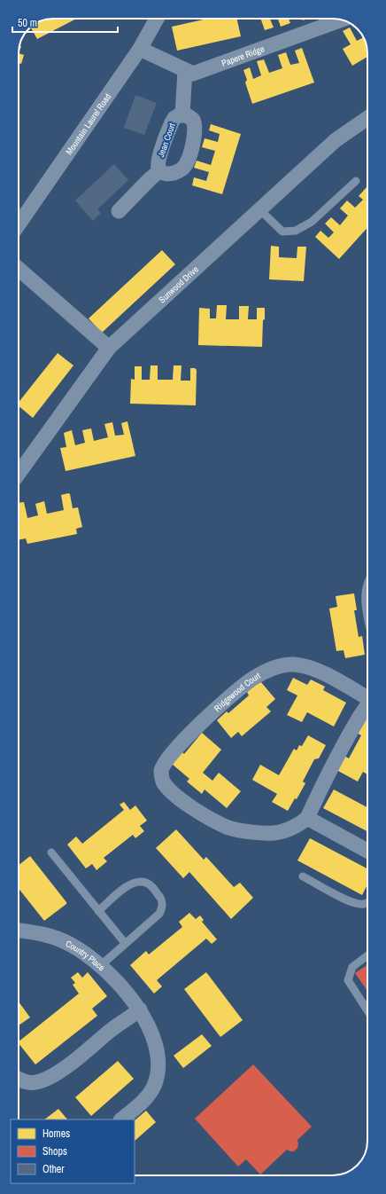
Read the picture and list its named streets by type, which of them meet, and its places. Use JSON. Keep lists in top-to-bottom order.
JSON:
{
  "streets": {
    "street": [
      "Papere Ridge",
      "Mountain Laurel Road",
      "Jean Court",
      "Sunwood Drive",
      "Ridgewood Court",
      "Country Place"
    ]
  },
  "crossings": [
    ["Papere Ridge", "Mountain Laurel Road"],
    ["Papere Ridge", "Jean Court"]
  ],
  "legend": ["Homes", "Shops", "Other"],
  "scale_bar": "50 m"
}
